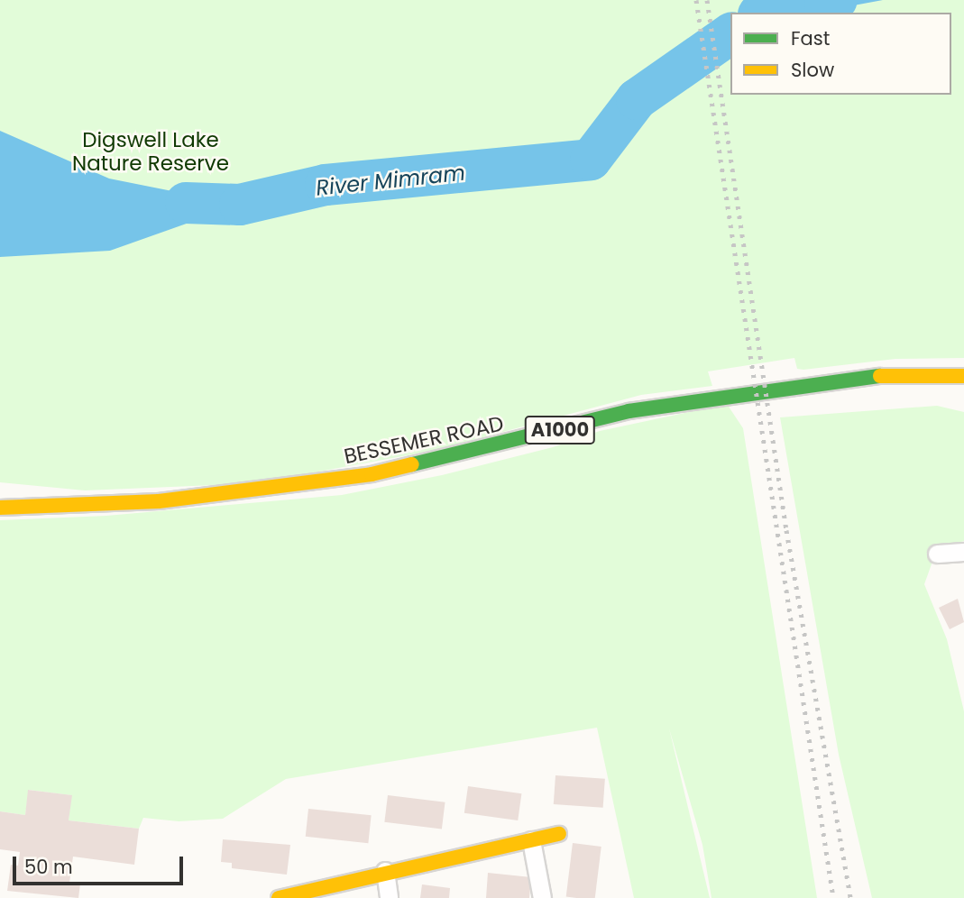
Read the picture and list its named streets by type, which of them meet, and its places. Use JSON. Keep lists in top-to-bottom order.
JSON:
{
  "streets": {
    "main road": ["A1000", "BESSEMER ROAD"]
  },
  "water": ["River Mimram"],
  "parks": ["Digswell Lake Nature Reserve"],
  "legend": ["Fast", "Slow"],
  "scale_bar": "50 m"
}
